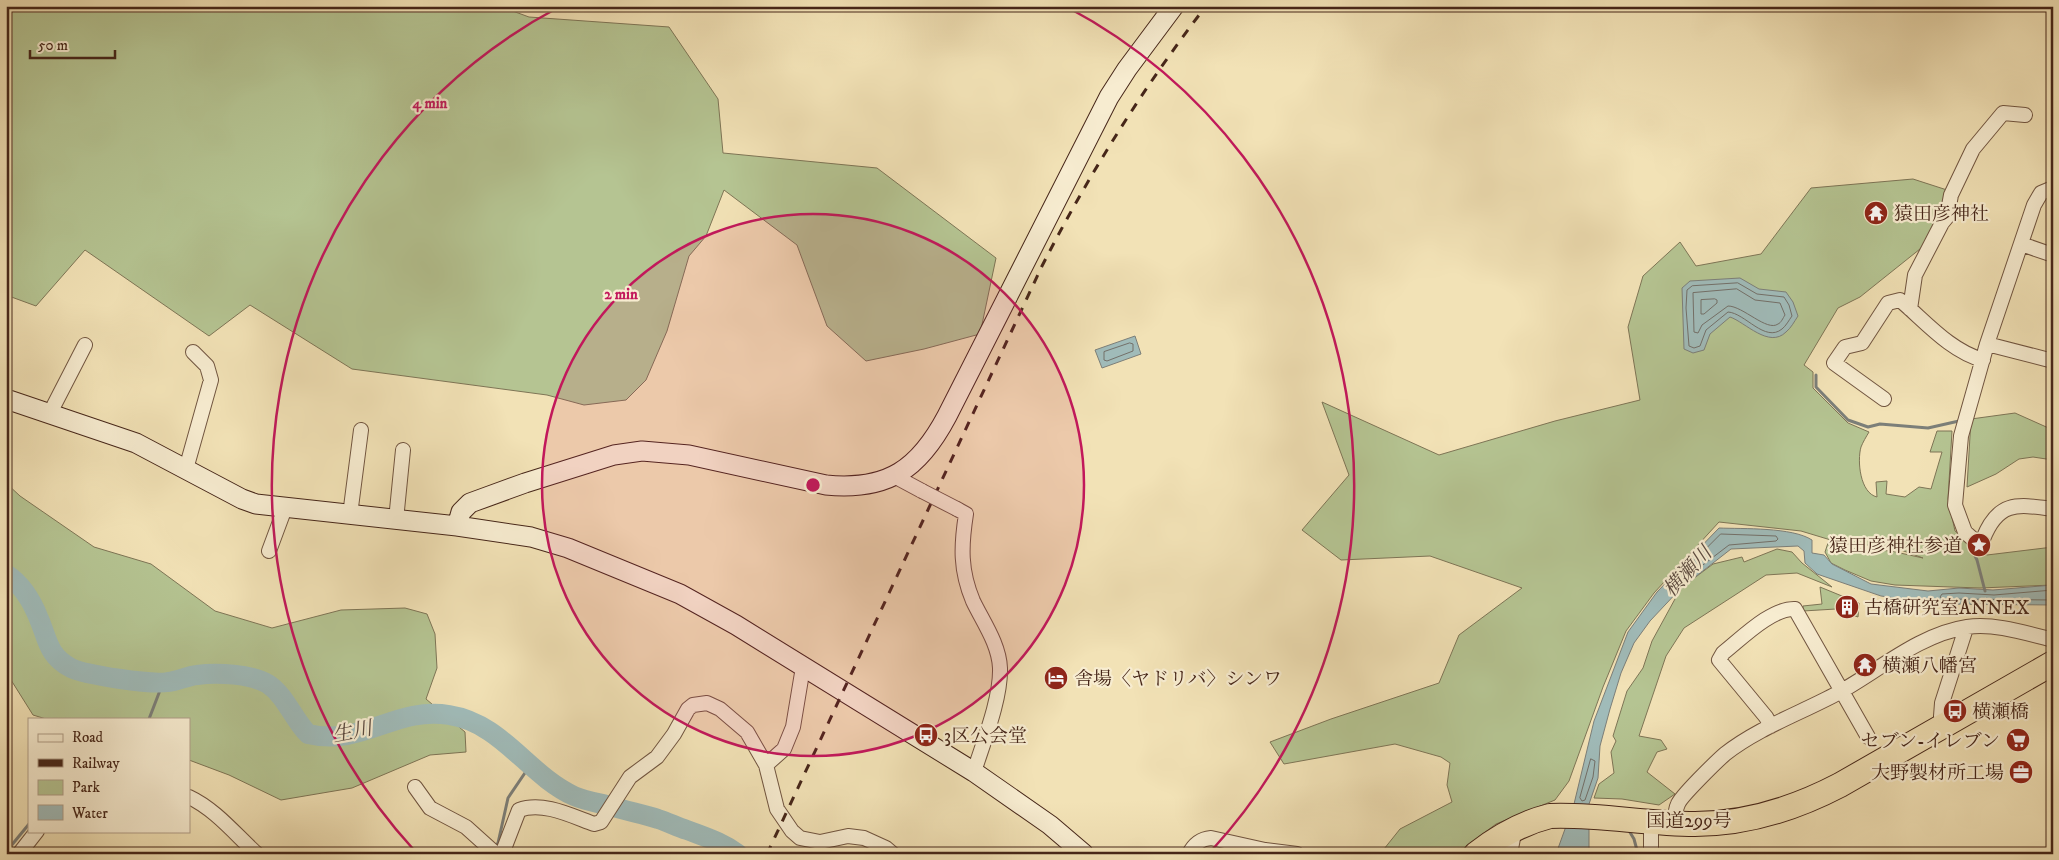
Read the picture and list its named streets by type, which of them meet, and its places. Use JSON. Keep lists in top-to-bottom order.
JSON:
{
  "streets": {
    "highway": ["国道299号"]
  },
  "water": ["横瀬川", "生川"],
  "places": {
    "temple": ["猿田彦神社", "横瀬八幡宮"],
    "place": ["猿田彦神社参道"],
    "building": ["古橋研究室ANNEX"],
    "hotel": ["舎場〈ヤドリバ〉シンワ"],
    "bus stop": ["横瀬橋", "3区公会堂"],
    "supermarket": ["セブン-イレブン"],
    "office": ["大野製材所工場"]
  },
  "legend": [
    "Road",
    "Railway",
    "Park",
    "Water"
  ],
  "scale_bar": "50 m",
  "rings": ["4 min", "2 min"]
}
